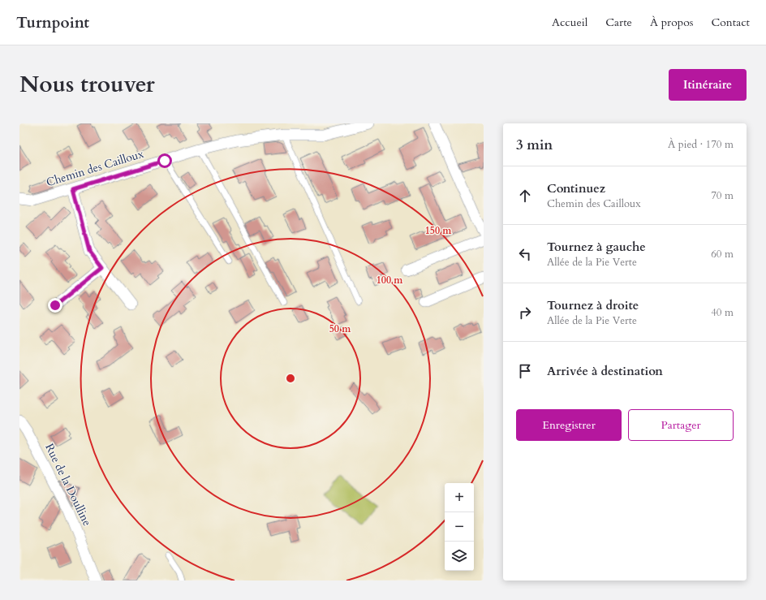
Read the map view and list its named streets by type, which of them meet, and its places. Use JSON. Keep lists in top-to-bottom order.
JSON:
{
  "streets": {
    "street": ["Chemin des Cailloux", "Rue de la Doulline"]
  },
  "page": {
    "header": "Turnpoint",
    "nav": [
      "Accueil",
      "Carte",
      "À propos",
      "Contact"
    ],
    "title": "Nous trouver",
    "buttons": [
      "Itinéraire",
      ["Enregistrer", "Partager"]
    ],
    "heading": ["3 min", "À pied · 170 m"],
    "list": [
      ["Continuez", "Chemin des Cailloux", "70 m"],
      ["Tournez à gauche", "Allée de la Pie Verte", "60 m"],
      ["Tournez à droite", "Allée de la Pie Verte", "40 m"],
      "Arrivée à destination"
    ],
    "map_buttons": ["+", "−"]
  },
  "rings": ["150 m", "100 m", "50 m"]
}
